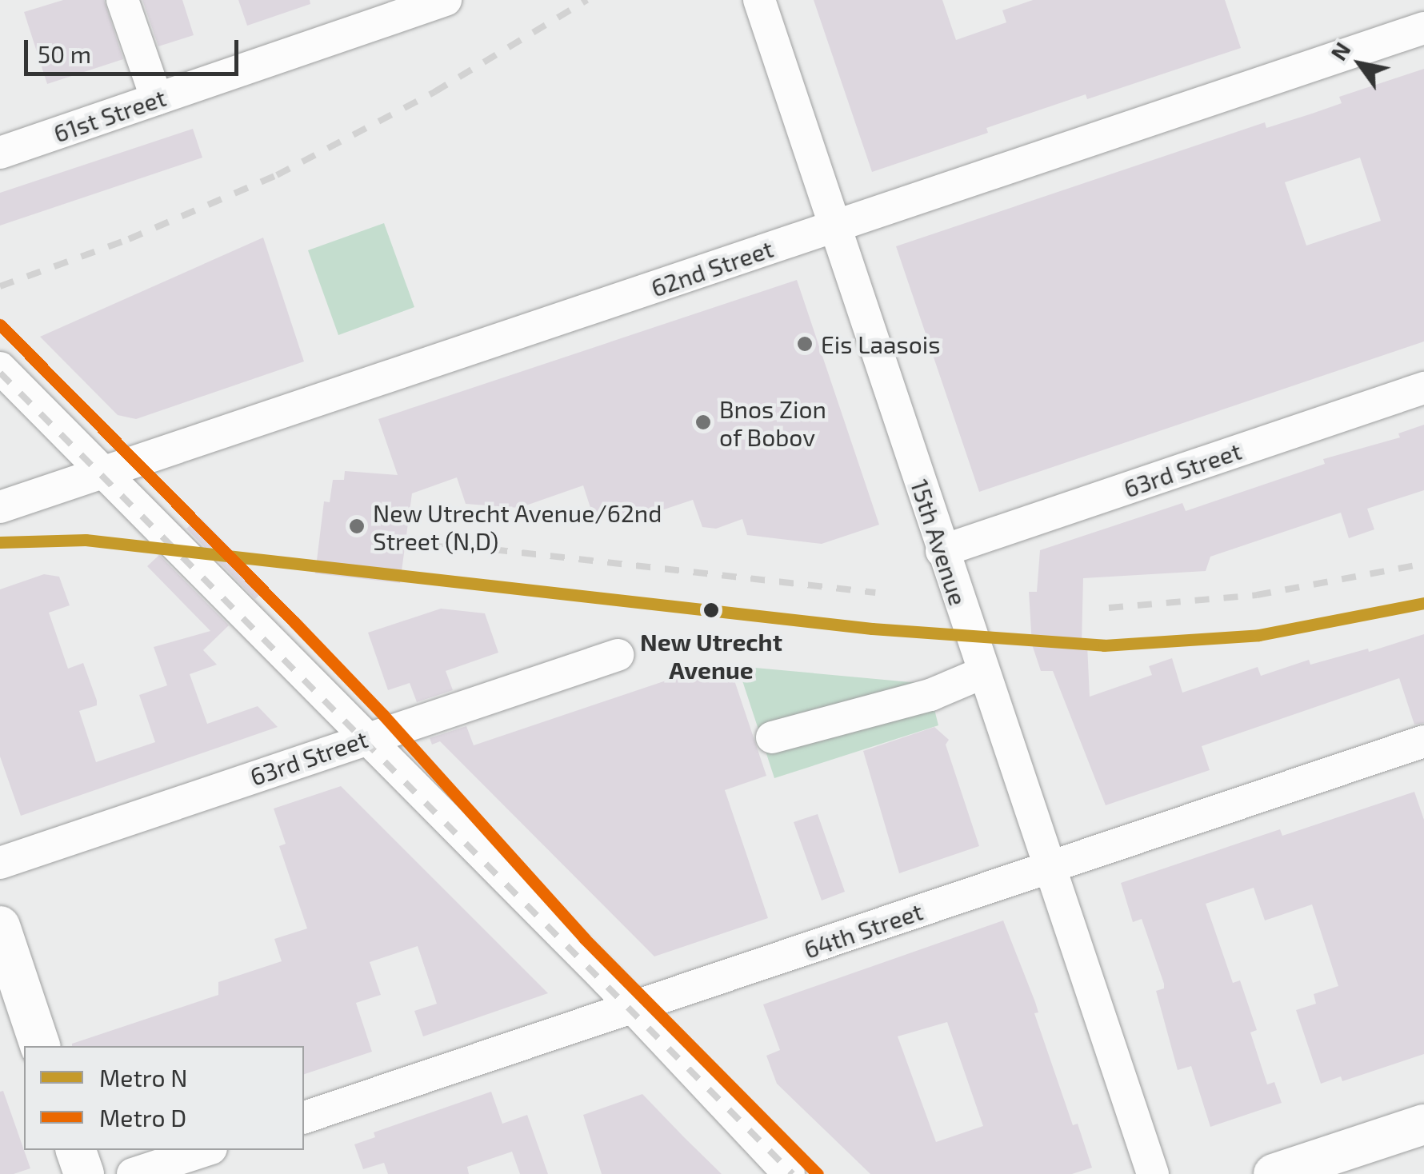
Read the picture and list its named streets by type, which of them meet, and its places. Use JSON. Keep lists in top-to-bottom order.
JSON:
{
  "streets": {
    "street": [
      "61st Street",
      "62nd Street",
      "63rd Street",
      "15th Avenue",
      "64th Street"
    ]
  },
  "crossings": [
    ["62nd Street", "15th Avenue"],
    ["63rd Street", "15th Avenue"],
    ["15th Avenue", "64th Street"]
  ],
  "places": [
    "Eis Laasois",
    "Bnos Zion of Bobov",
    "New Utrecht Avenue/62nd Street (N,D)",
    "New Utrecht Avenue"
  ],
  "lines": ["metro line D", "metro line N"],
  "legend": ["Metro N", "Metro D"],
  "scale_bar": "50 m",
  "north": "top left"
}
